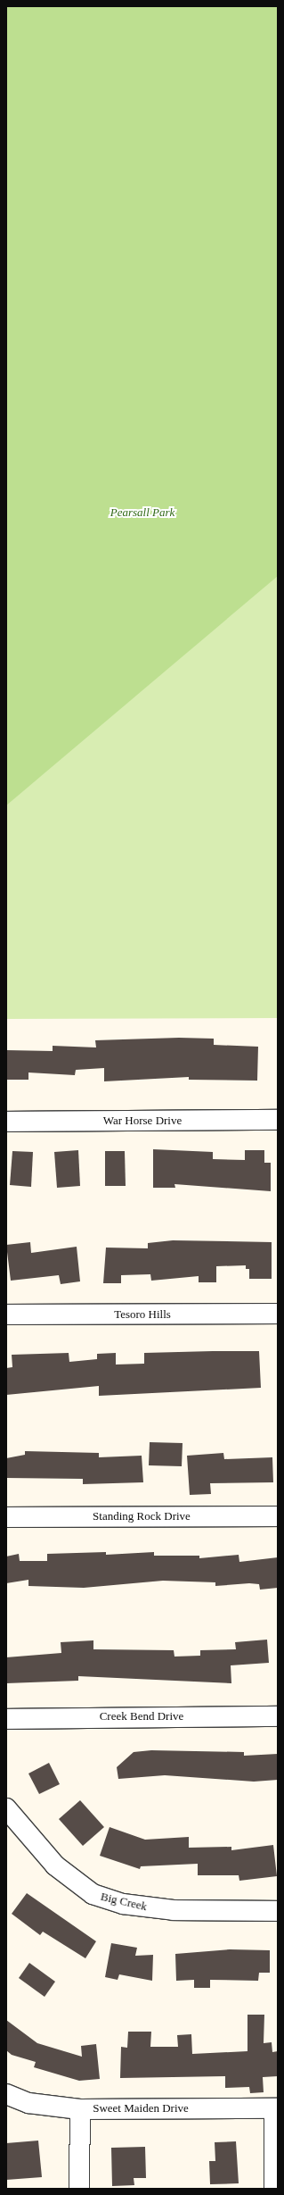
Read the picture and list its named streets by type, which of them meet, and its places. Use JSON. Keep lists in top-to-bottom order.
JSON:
{
  "streets": {
    "street": [
      "War Horse Drive",
      "Tesoro Hills",
      "Standing Rock Drive",
      "Creek Bend Drive",
      "Big Creek",
      "Sweet Maiden Drive"
    ]
  },
  "parks": ["Pearsall Park"]
}
